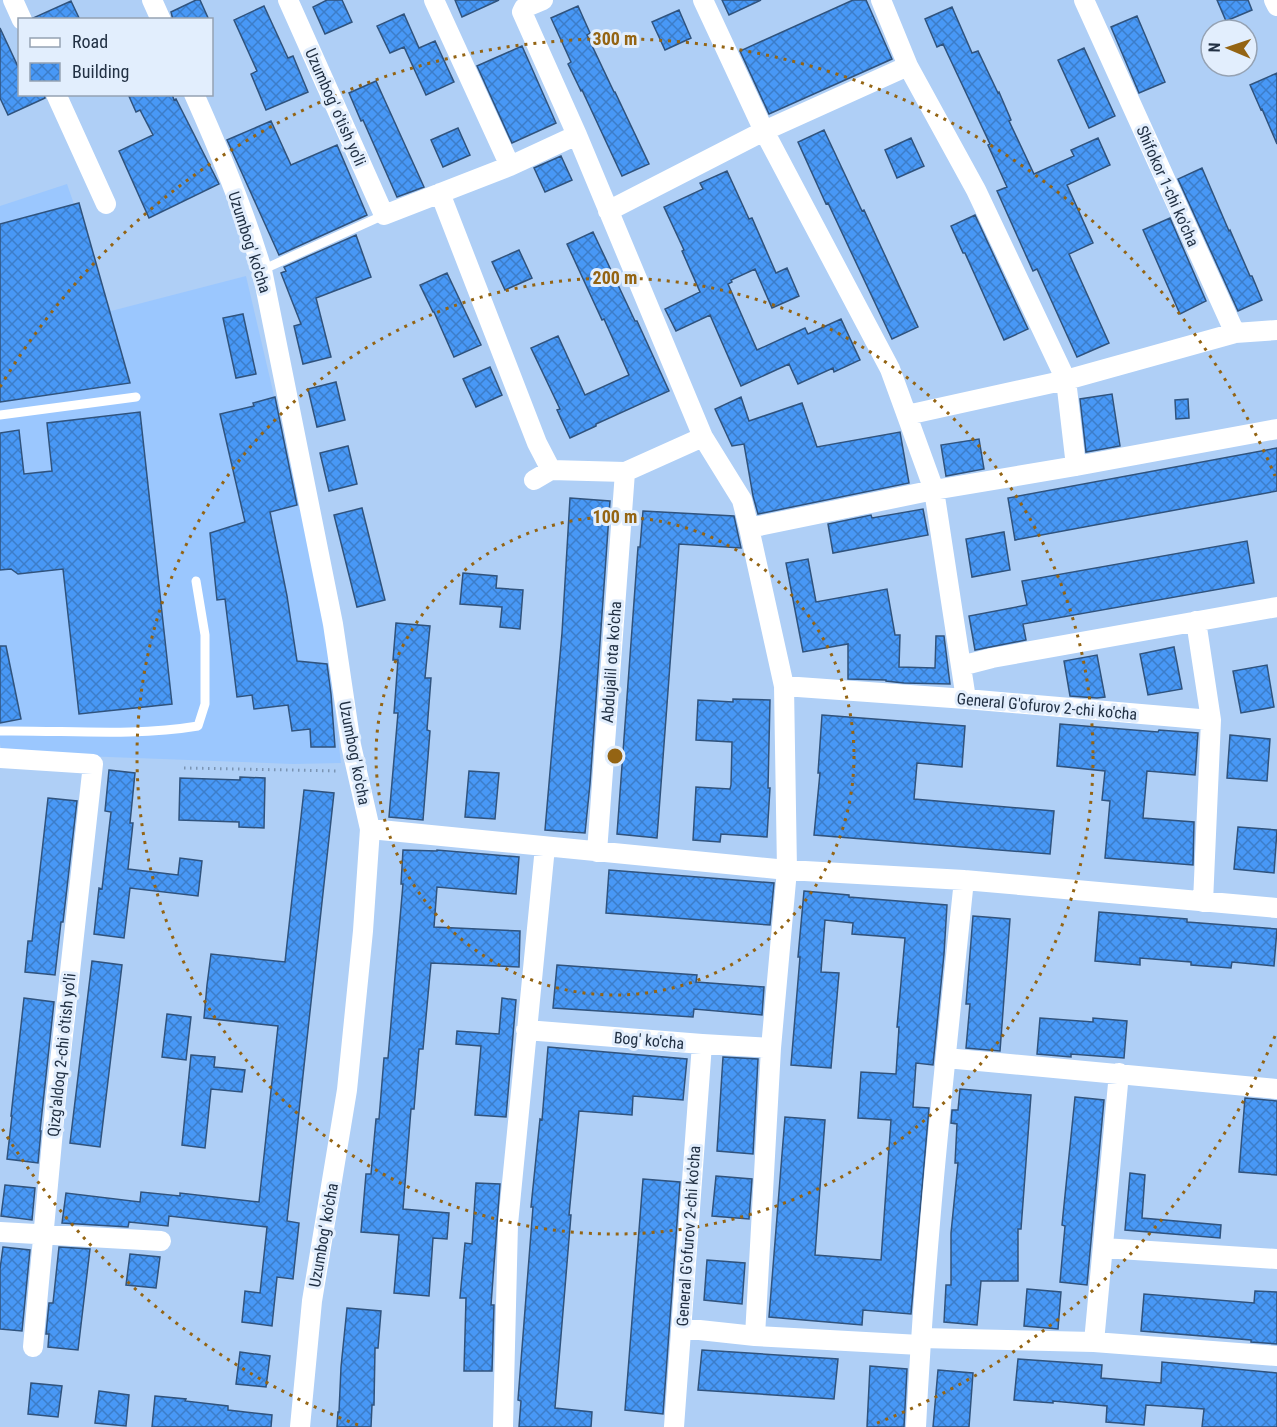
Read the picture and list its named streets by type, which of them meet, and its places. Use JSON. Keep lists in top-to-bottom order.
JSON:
{
  "streets": {
    "street": [
      "Uzumbog' o'tish yo'li",
      "Shifokor 1-chi ko'cha",
      "Uzumbog' ko'cha",
      "Abdujalil ota ko'cha",
      "General G'ofurov 2-chi ko'cha",
      "Bog' ko'cha",
      "Qizg'aldoq 2-chi o'tish yo'li"
    ]
  },
  "crossings": [
    ["General G'ofurov 2-chi ko'cha", "Bog' ko'cha"]
  ],
  "legend": ["Road", "Building"],
  "north": "left",
  "rings": ["300 m", "200 m", "100 m"]
}
